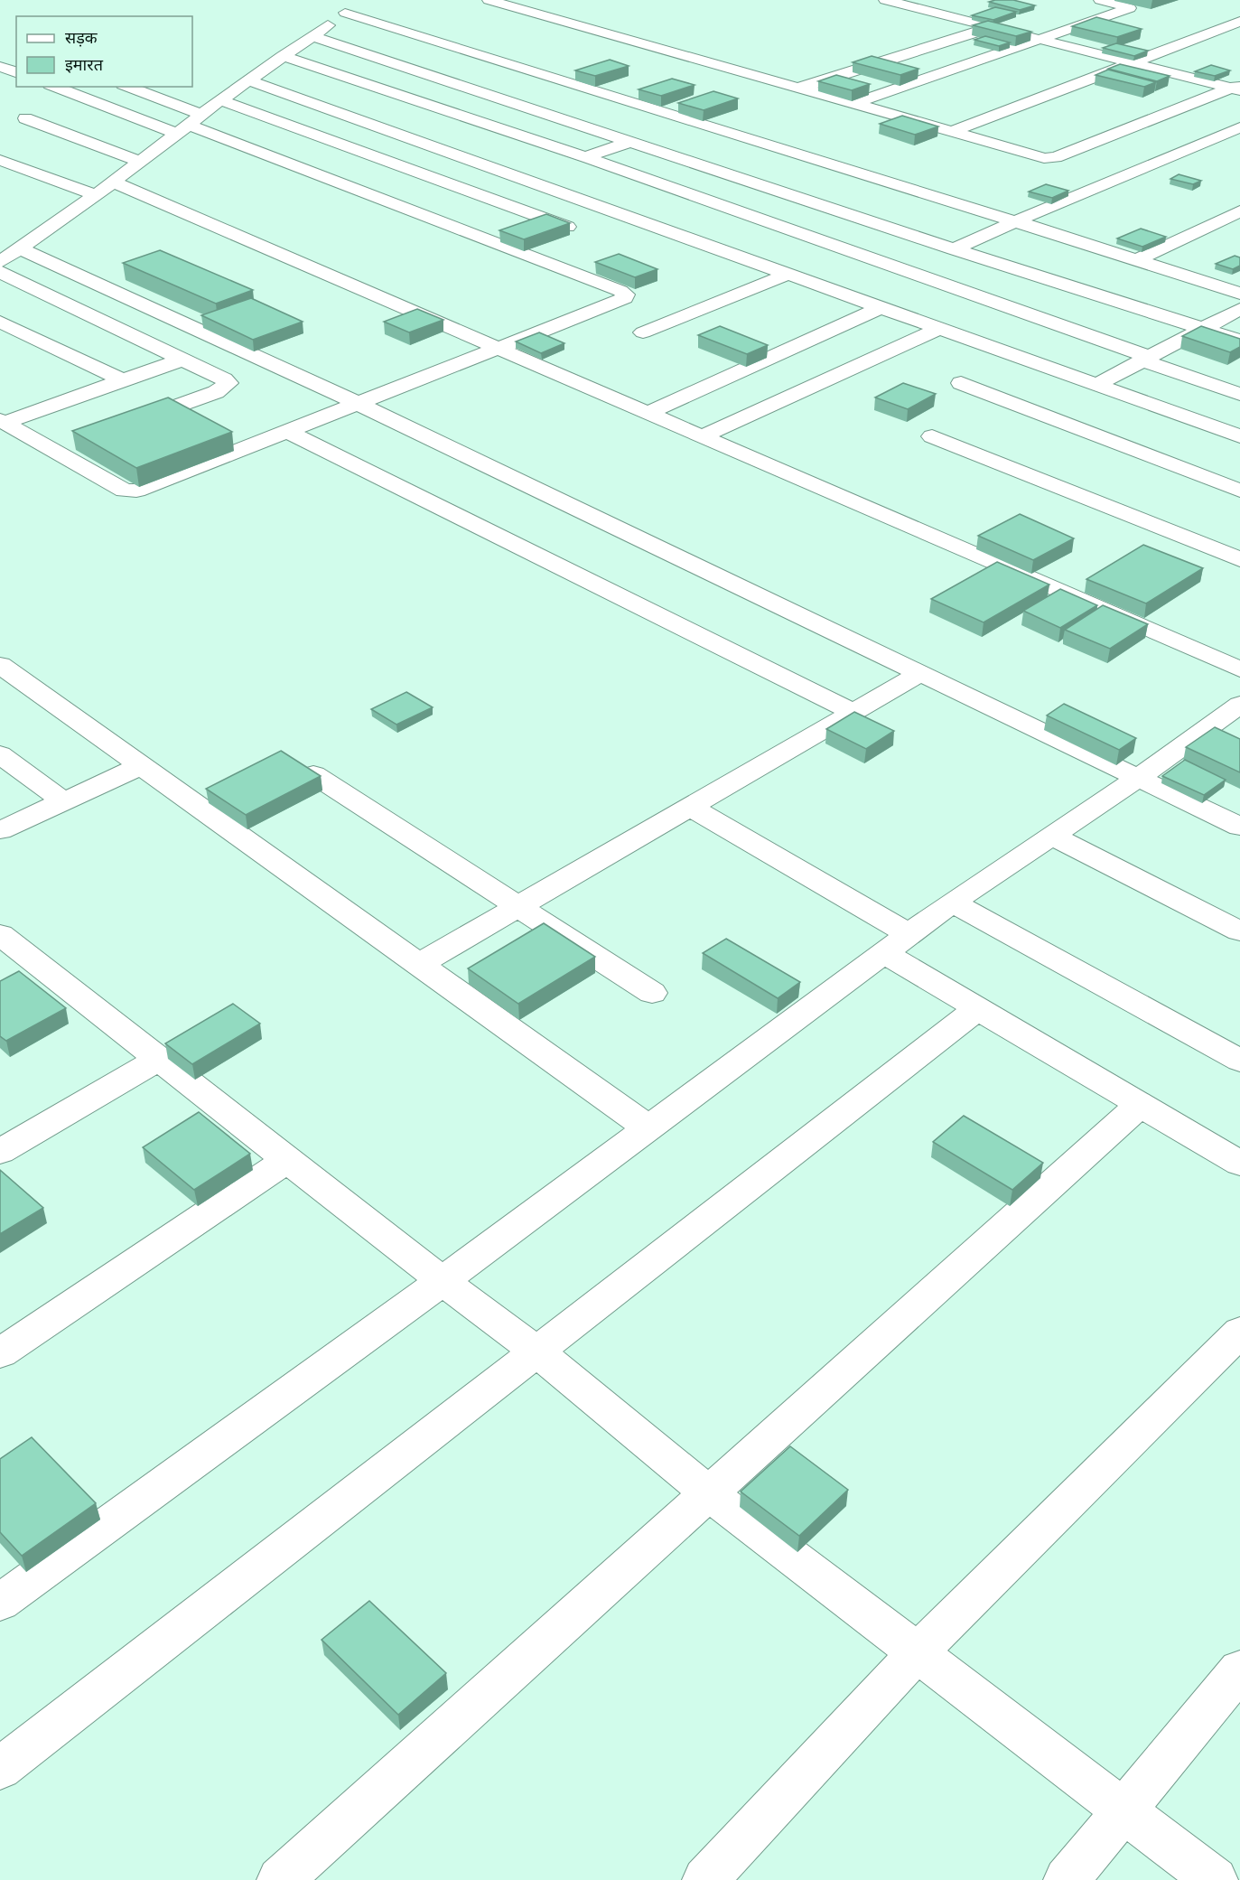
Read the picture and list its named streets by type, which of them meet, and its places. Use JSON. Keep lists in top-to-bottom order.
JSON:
{
  "legend": ["सड़क", "इमारत"]
}
